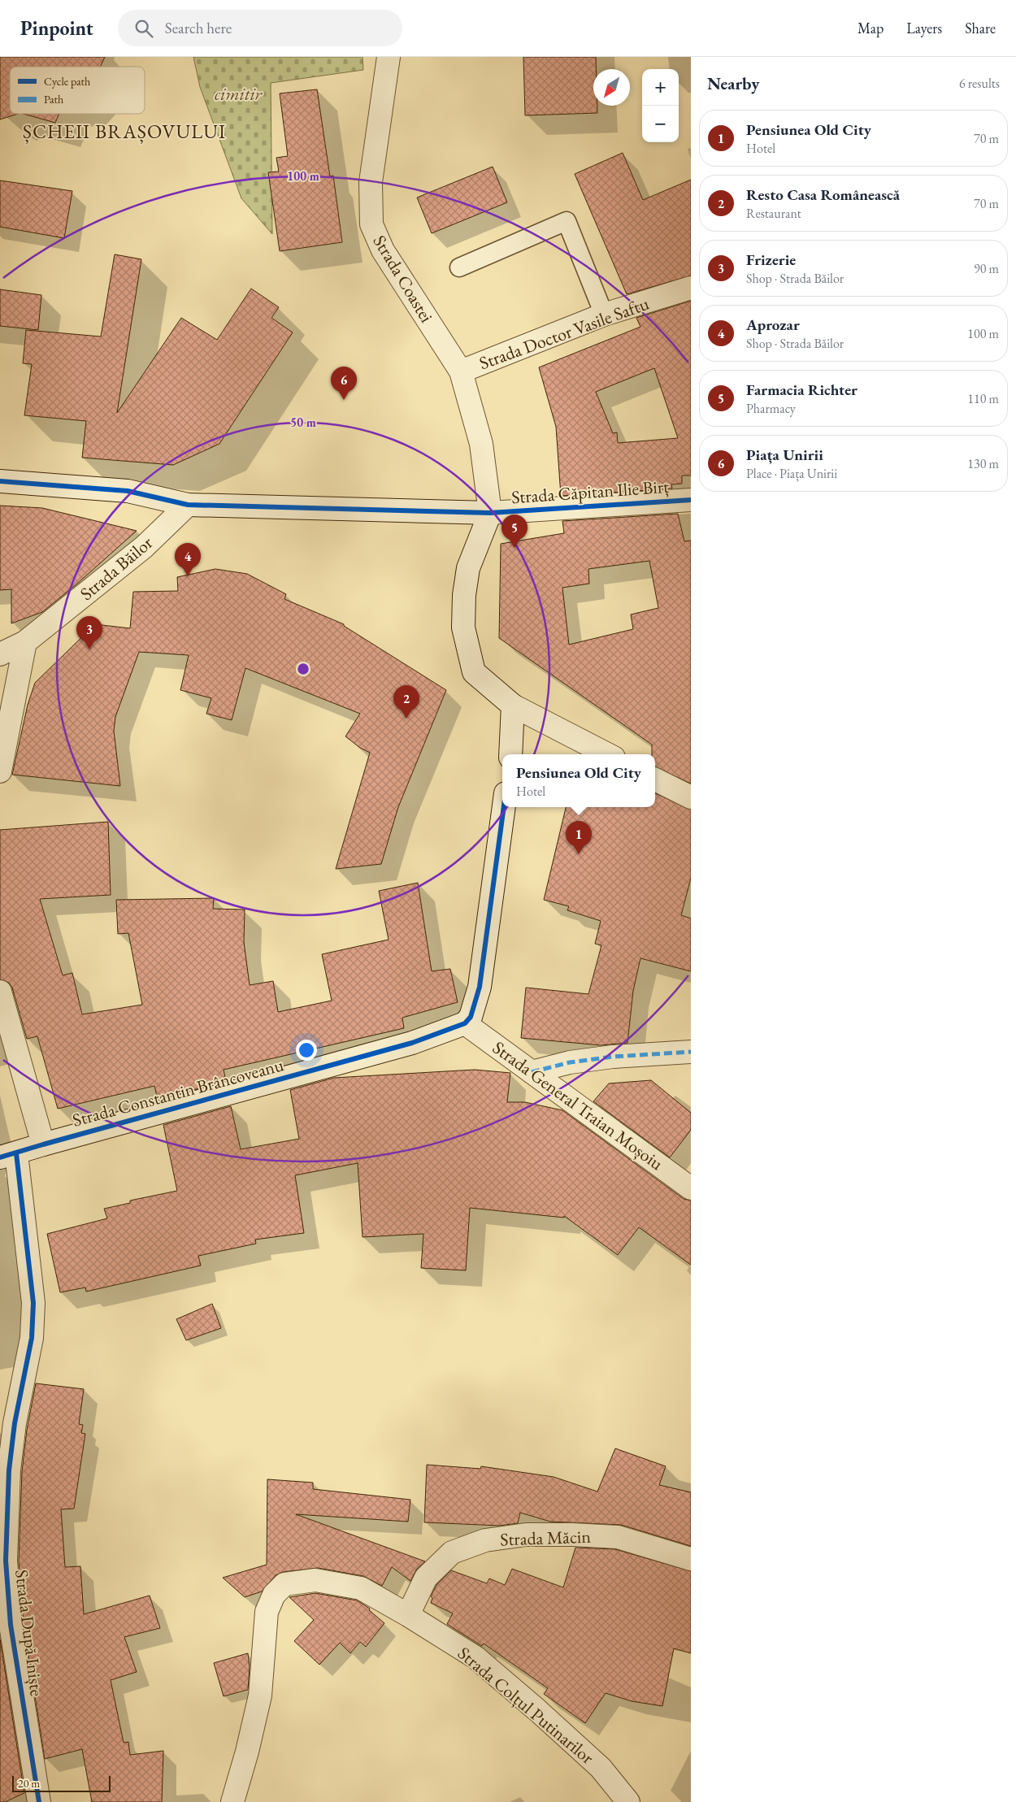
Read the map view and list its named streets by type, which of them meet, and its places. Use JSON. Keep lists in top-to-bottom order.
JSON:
{
  "streets": {
    "street": [
      "Strada Coastei",
      "Strada Doctor Vasile Saftu",
      "Strada Căpitan Ilie Birț",
      "Strada Băilor",
      "Strada Constantin Brâncoveanu",
      "Strada General Traian Moșoiu",
      "Strada Măcin",
      "Strada După Iniște",
      "Strada Colțul Putinarilor"
    ]
  },
  "crossings": [
    ["Strada Coastei", "Strada Doctor Vasile Saftu"],
    ["Strada Coastei", "Strada Căpitan Ilie Birț"],
    ["Strada Căpitan Ilie Birț", "Strada Băilor"],
    ["Strada Constantin Brâncoveanu", "Strada General Traian Moșoiu"],
    ["Strada Constantin Brâncoveanu", "Strada După Iniște"],
    ["Strada Măcin", "Strada Colțul Putinarilor"]
  ],
  "districts": ["ȘCHEII BRAȘOVULUI"],
  "parks": ["cimitir"],
  "legend": ["Cycle path", "Path"],
  "scale_bar": "20 m",
  "north": "bottom left",
  "page": {
    "header": "Pinpoint",
    "search": "Search here",
    "nav": ["Map", "Layers", "Share"],
    "heading": ["Nearby", "6 results"],
    "map_buttons": ["+", "−"],
    "list": [
      {
        "mark": "1",
        "name": "Pensiunea Old City",
        "note": "Hotel",
        "value": "70 m"
      },
      {
        "mark": "2",
        "name": "Resto Casa Românească",
        "note": "Restaurant",
        "value": "70 m"
      },
      {
        "mark": "3",
        "name": "Frizerie",
        "note": "Shop · Strada Băilor",
        "value": "90 m"
      },
      {
        "mark": "4",
        "name": "Aprozar",
        "note": "Shop · Strada Băilor",
        "value": "100 m"
      },
      {
        "mark": "5",
        "name": "Farmacia Richter",
        "note": "Pharmacy",
        "value": "110 m"
      },
      {
        "mark": "6",
        "name": "Piața Unirii",
        "note": "Place · Piața Unirii",
        "value": "130 m"
      }
    ],
    "pins": [
      "6",
      "5",
      "4",
      "3",
      "2",
      "1"
    ],
    "popup": ["Pensiunea Old City", "Hotel"],
    "scale": "20 m"
  },
  "rings": ["100 m", "50 m"]
}
